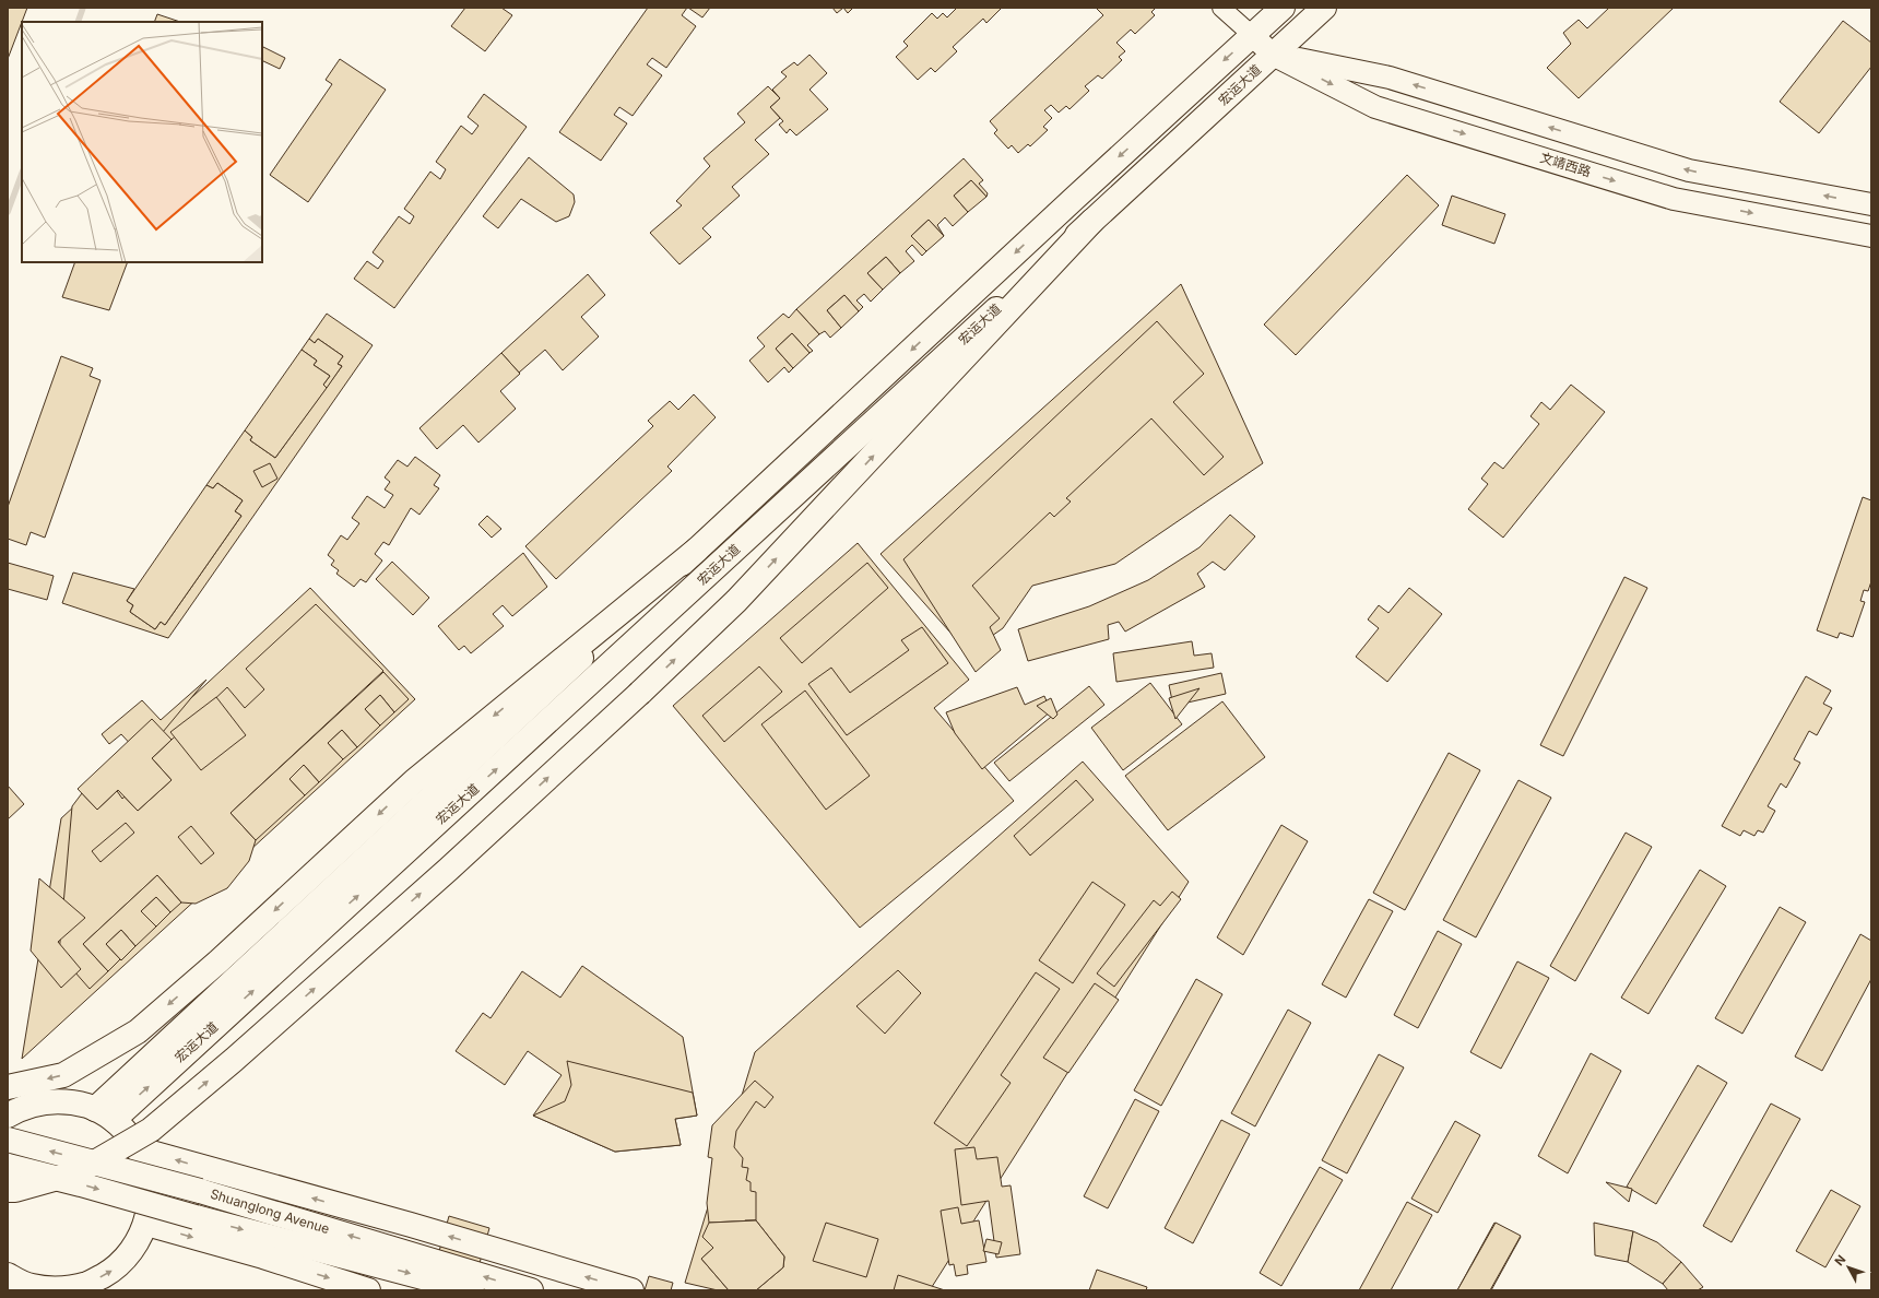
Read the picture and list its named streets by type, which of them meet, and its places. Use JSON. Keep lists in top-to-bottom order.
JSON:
{
  "streets": {
    "main road": ["宏运大道", "Shuanglong Avenue"],
    "street": ["文靖西路"]
  },
  "crossings": [
    ["宏运大道", "文靖西路"]
  ],
  "north": "top left"
}
